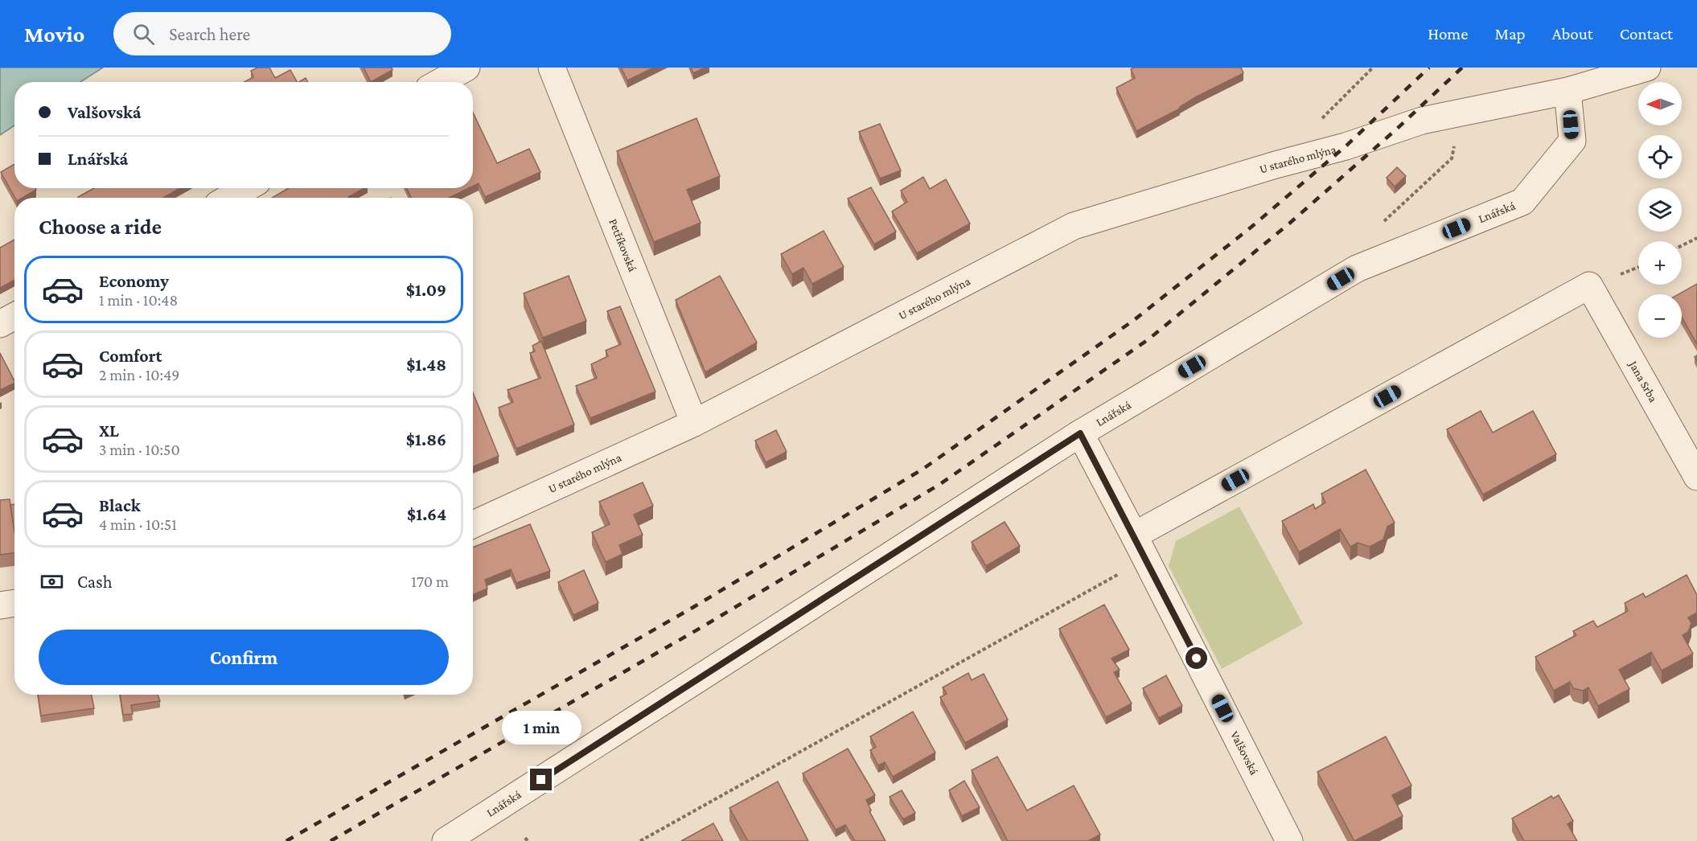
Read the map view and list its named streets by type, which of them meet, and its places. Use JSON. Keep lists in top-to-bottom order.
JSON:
{
  "streets": {
    "street": [
      "U starého mlýna",
      "Lnářská",
      "Petříkovská",
      "Jana Srba",
      "Valšovská"
    ]
  },
  "crossings": [
    ["U starého mlýna", "Lnářská"],
    ["U starého mlýna", "Petříkovská"],
    ["Lnářská", "Valšovská"],
    ["Jana Srba", "Valšovská"]
  ],
  "north": "left",
  "page": {
    "header": "Movio",
    "search": "Search here",
    "nav": [
      "Home",
      "Map",
      "About",
      "Contact"
    ],
    "map_buttons": ["+", "−"],
    "banner": ["Valšovská", "Lnářská"],
    "heading": "Choose a ride",
    "list": [
      {
        "name": "Economy",
        "note": "1 min · 10:48",
        "value": "$1.09"
      },
      {
        "name": "Comfort",
        "note": "2 min · 10:49",
        "value": "$1.48"
      },
      {
        "name": "XL",
        "note": "3 min · 10:50",
        "value": "$1.86"
      },
      {
        "name": "Black",
        "note": "4 min · 10:51",
        "value": "$1.64"
      }
    ],
    "pay": ["Cash", "170 m"],
    "buttons": "Confirm",
    "bubble": "1 min"
  }
}
